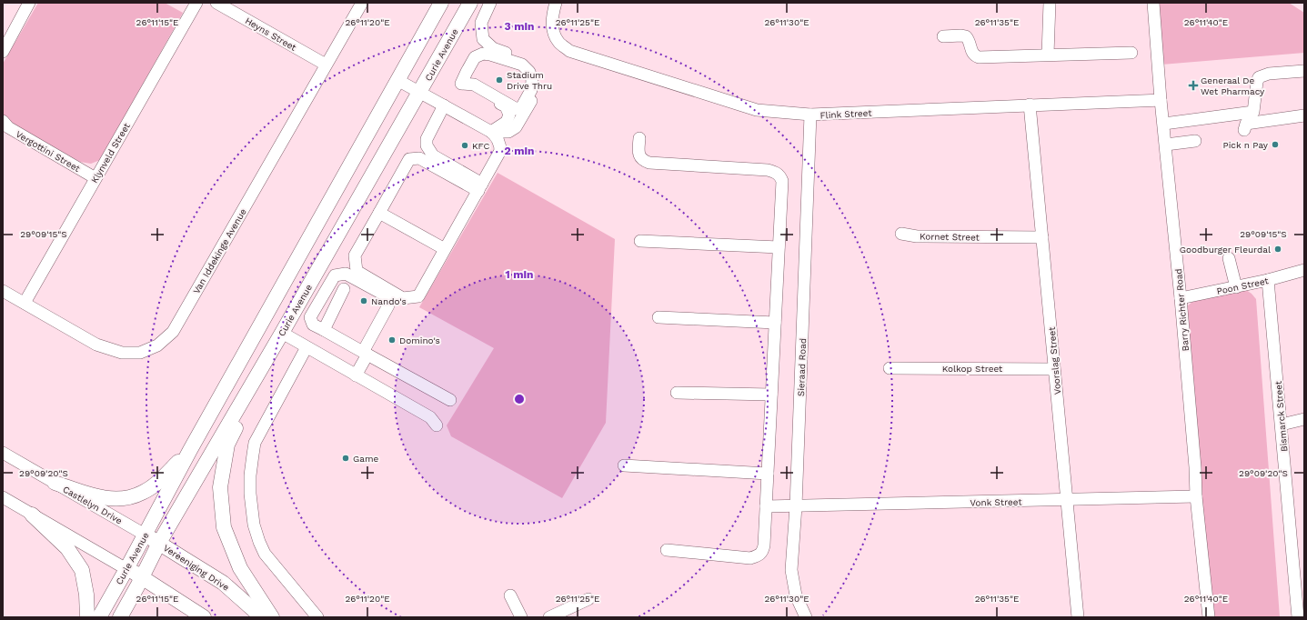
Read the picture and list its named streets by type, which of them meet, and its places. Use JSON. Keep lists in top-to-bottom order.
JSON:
{
  "streets": {
    "main road": ["Curie Avenue", "Vereeniging Drive"],
    "street": [
      "Heyns Street",
      "Flink Street",
      "Vergottini Street",
      "Klynveld Street",
      "Kornet Street",
      "Van Iddekinge Avenue",
      "Poon Street",
      "Barry Richter Road",
      "Voorslag Street",
      "Sieraad Road",
      "Kolkop Street",
      "Bismarck Street",
      "Vonk Street",
      "Castlelyn Drive"
    ]
  },
  "crossings": [
    ["Heyns Street", "Van Iddekinge Avenue"],
    ["Curie Avenue", "Castlelyn Drive"],
    ["Curie Avenue", "Vereeniging Drive"],
    ["Flink Street", "Barry Richter Road"],
    ["Flink Street", "Voorslag Street"],
    ["Flink Street", "Sieraad Road"],
    ["Vergottini Street", "Klynveld Street"],
    ["Klynveld Street", "Van Iddekinge Avenue"],
    ["Kornet Street", "Voorslag Street"],
    ["Poon Street", "Barry Richter Road"],
    ["Poon Street", "Bismarck Street"],
    ["Barry Richter Road", "Vonk Street"],
    ["Voorslag Street", "Kolkop Street"],
    ["Voorslag Street", "Vonk Street"],
    ["Sieraad Road", "Vonk Street"],
    ["Castlelyn Drive", "Vereeniging Drive"]
  ],
  "places": {
    "other": [
      "Stadium Drive Thru",
      "Pick n Pay",
      "KFC",
      "Goodburger Fleurdal",
      "Nando's",
      "Domino's",
      "Game"
    ],
    "health": ["Generaal De Wet Pharmacy"]
  },
  "coordinates": [
    "26°11'15\"E",
    "26°11'20\"E",
    "26°11'25\"E",
    "26°11'30\"E",
    "26°11'35\"E",
    "26°11'40\"E",
    "29°09'15\"S",
    "29°09'20\"S"
  ],
  "rings": ["3 min", "2 min", "1 min"]
}
